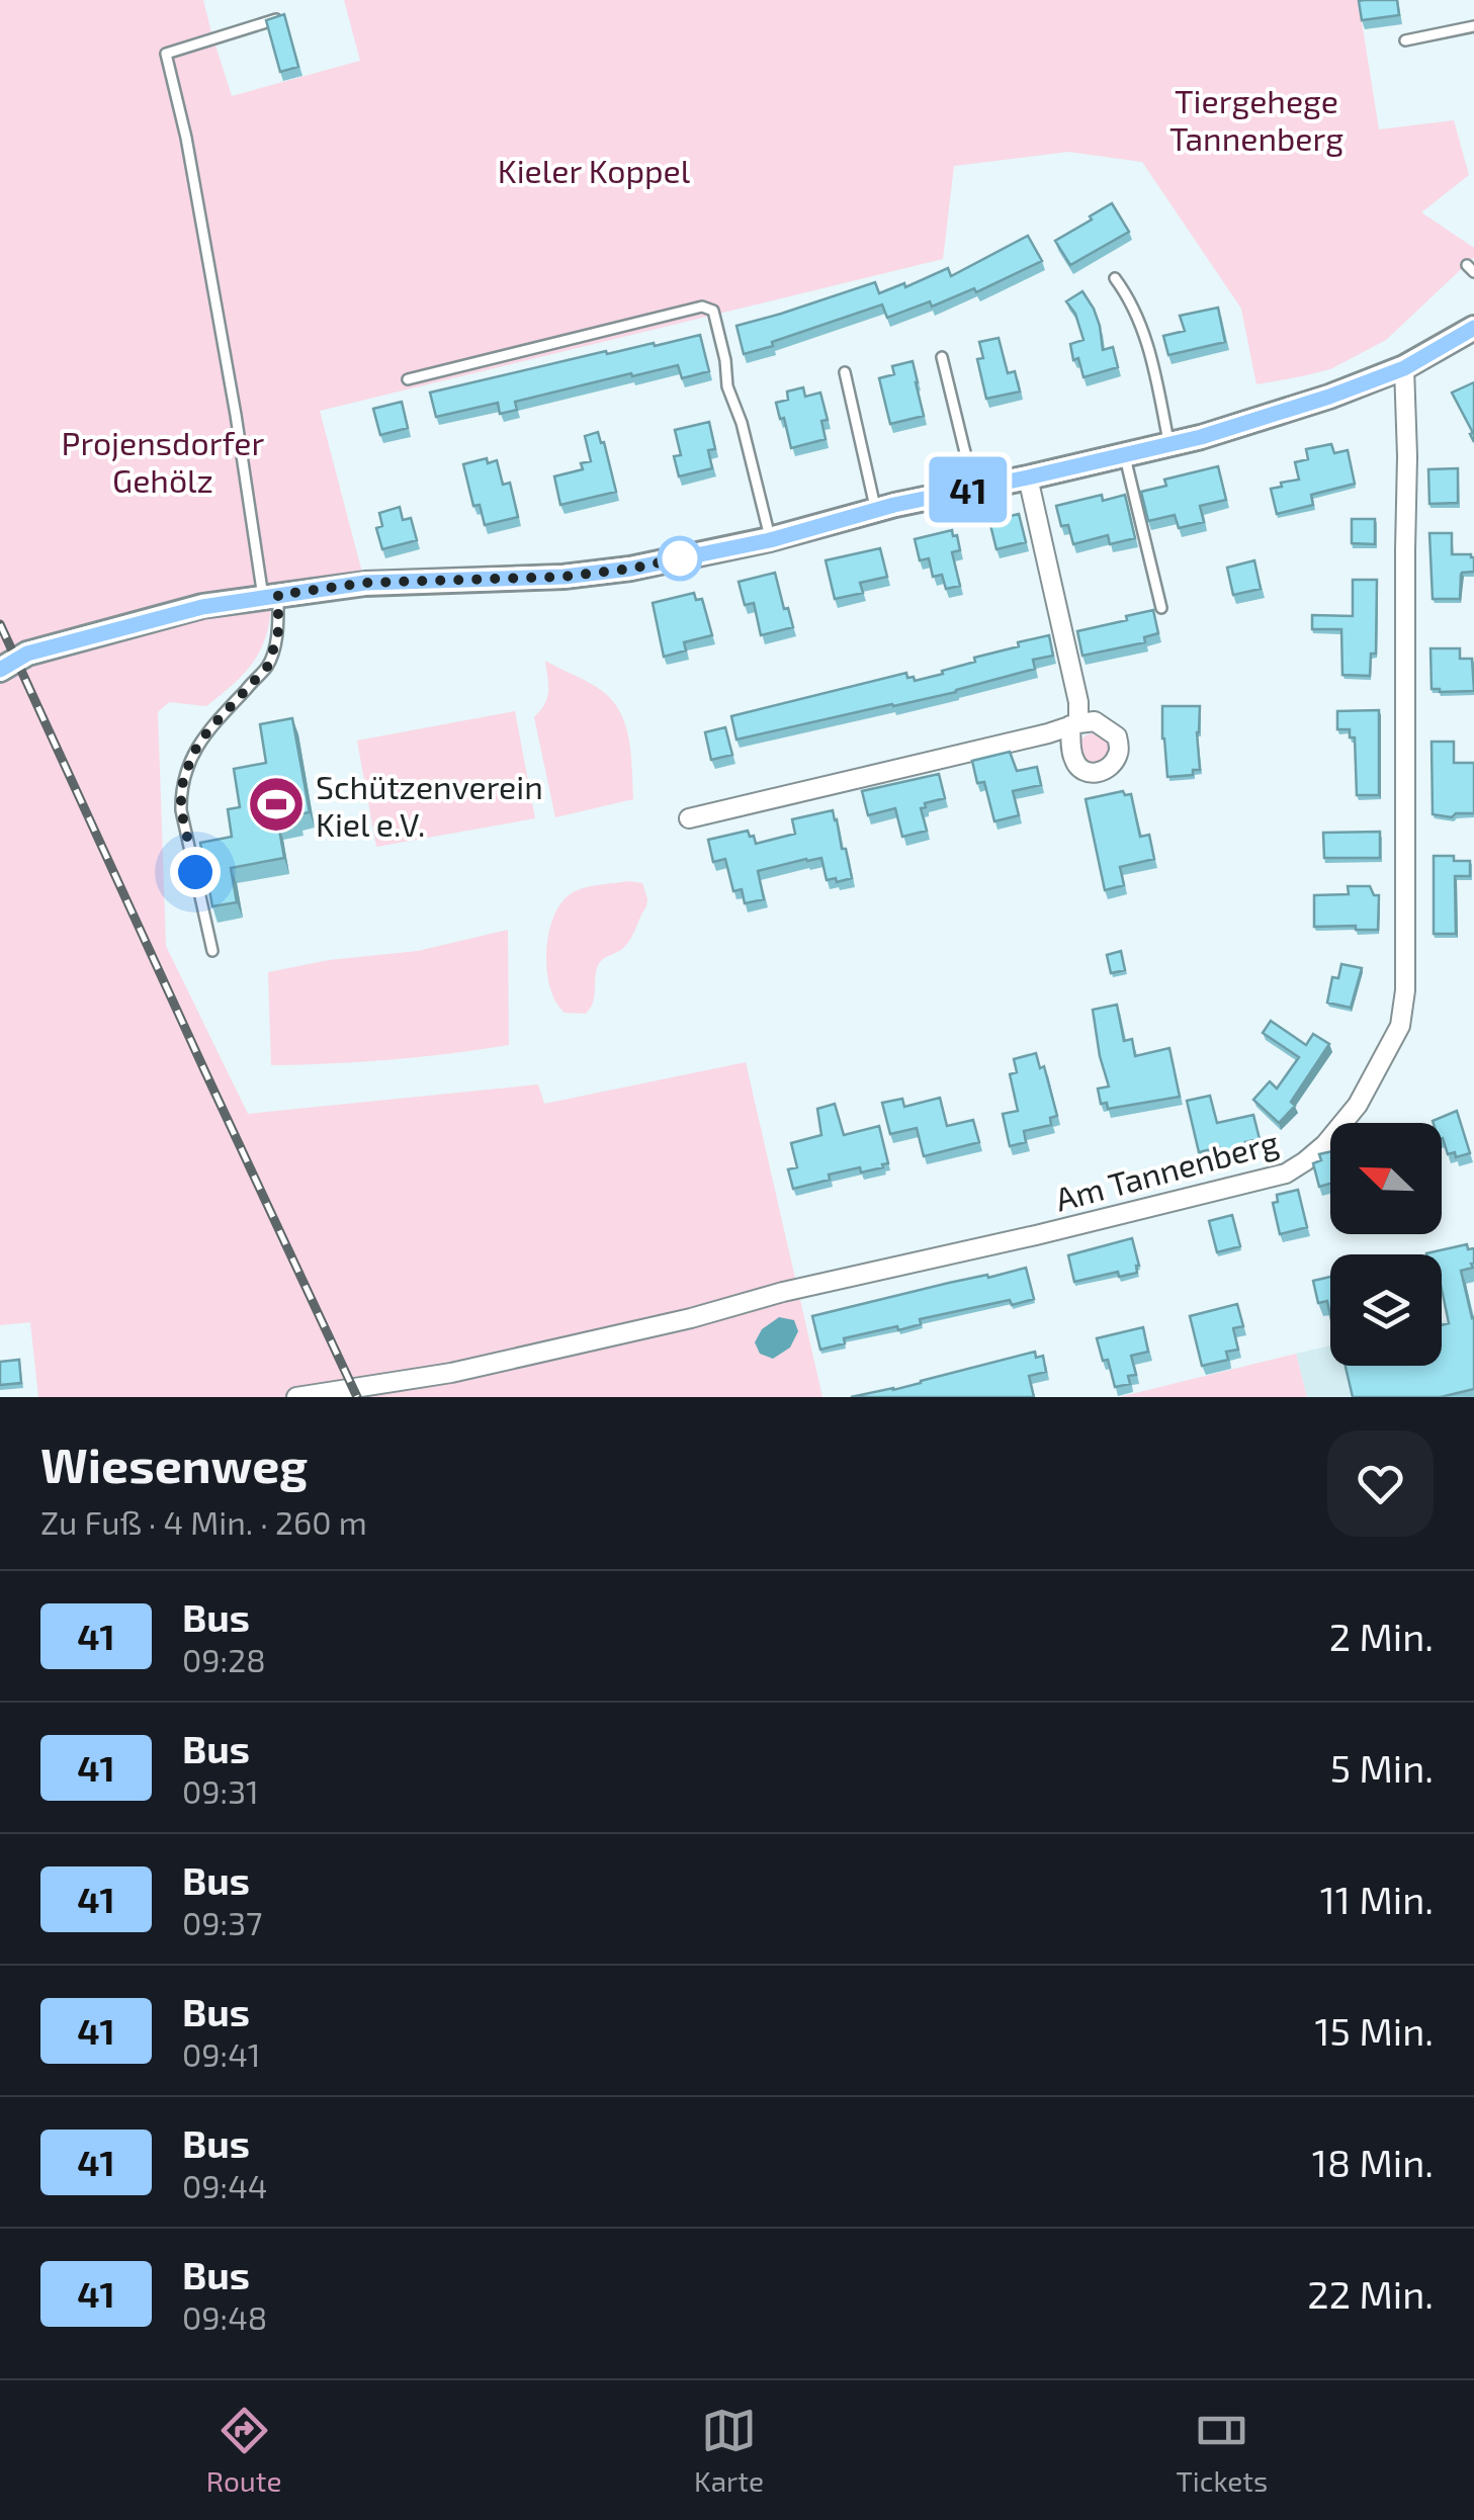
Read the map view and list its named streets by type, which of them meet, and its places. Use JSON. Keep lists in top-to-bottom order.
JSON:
{
  "streets": {
    "street": ["Am Tannenberg"]
  },
  "parks": ["Tiergehege Tannenberg", "Kieler Koppel", "Projensdorfer Gehölz"],
  "places": {
    "sports": ["Schützenverein Kiel e.V."]
  },
  "lines": ["bus line 41"],
  "north": "top left",
  "page": {
    "on_map": "41",
    "heading": ["Wiesenweg", "Zu Fuß · 4 Min. · 260 m"],
    "list": [
      {
        "mark": "41",
        "name": "Bus",
        "note": "09:28",
        "value": "2 Min."
      },
      {
        "mark": "41",
        "name": "Bus",
        "note": "09:31",
        "value": "5 Min."
      },
      {
        "mark": "41",
        "name": "Bus",
        "note": "09:37",
        "value": "11 Min."
      },
      {
        "mark": "41",
        "name": "Bus",
        "note": "09:41",
        "value": "15 Min."
      },
      {
        "mark": "41",
        "name": "Bus",
        "note": "09:44",
        "value": "18 Min."
      },
      {
        "mark": "41",
        "name": "Bus",
        "note": "09:48",
        "value": "22 Min."
      }
    ],
    "tabs": ["Route", "Karte", "Tickets"]
  }
}
